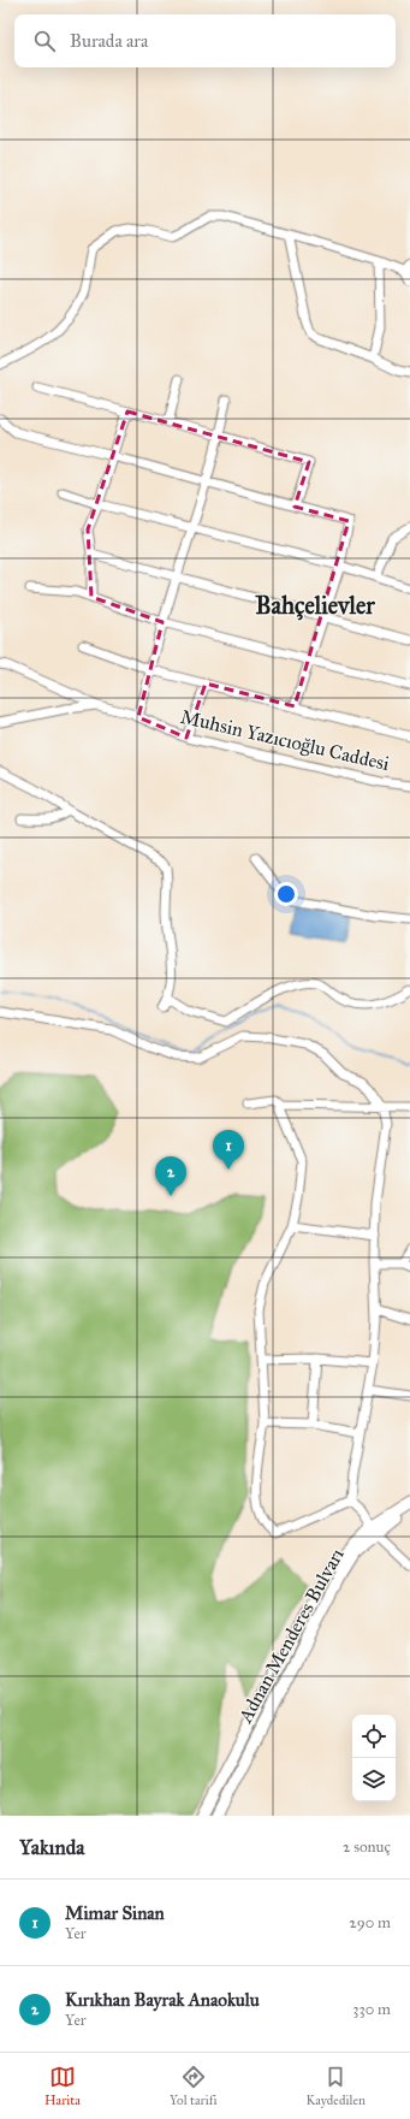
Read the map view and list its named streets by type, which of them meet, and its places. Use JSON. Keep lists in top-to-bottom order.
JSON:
{
  "streets": {
    "main road": ["Adnan Menderes Bulvarı"],
    "street": ["Muhsin Yazıcıoğlu Caddesi"]
  },
  "districts": ["Bahçelievler"],
  "page": {
    "search": "Burada ara",
    "pins": ["1", "2"],
    "heading": ["Yakında", "2 sonuç"],
    "list": [
      {
        "mark": "1",
        "name": "Mimar Sinan",
        "note": "Yer",
        "value": "290 m"
      },
      {
        "mark": "2",
        "name": "Kırıkhan Bayrak Anaokulu",
        "note": "Yer",
        "value": "330 m"
      }
    ],
    "nav": ["Harita", "Yol tarifi", "Kaydedilen"]
  }
}
